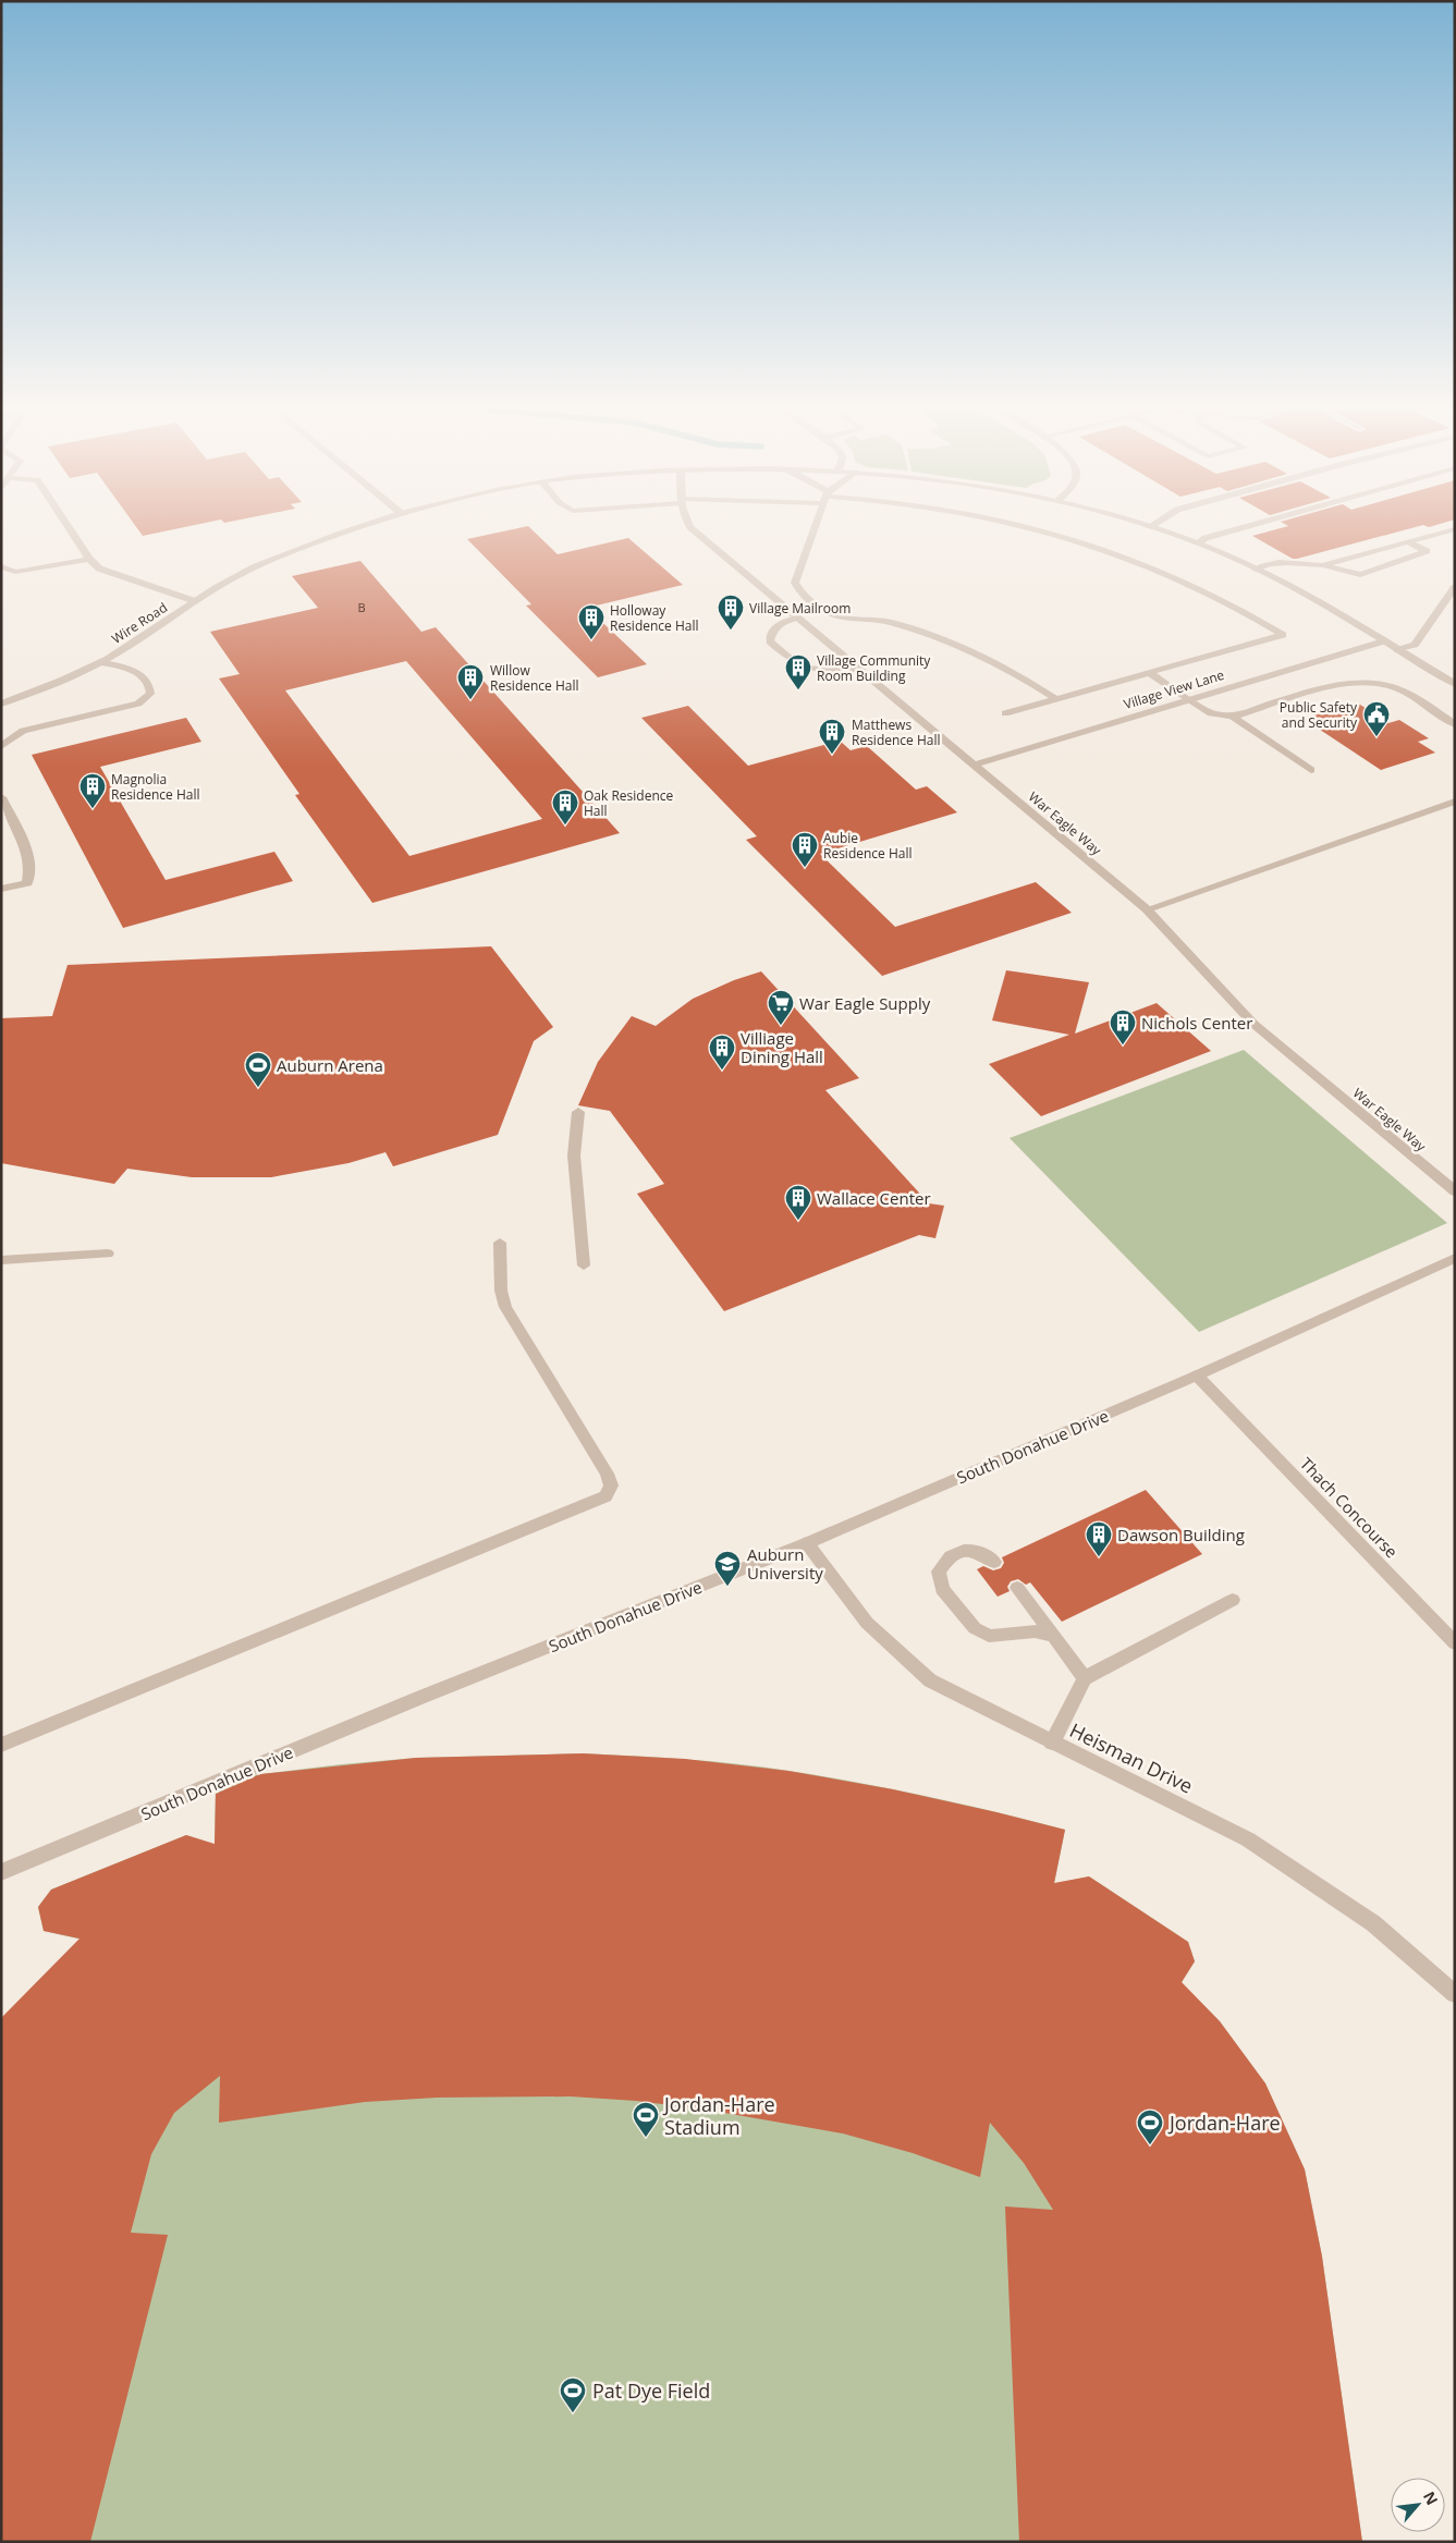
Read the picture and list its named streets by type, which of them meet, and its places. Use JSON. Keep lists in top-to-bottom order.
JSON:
{
  "streets": {
    "street": [
      "Wire Road",
      "Village View Lane",
      "War Eagle Way",
      "South Donahue Drive",
      "Thach Concourse",
      "Heisman Drive"
    ]
  },
  "crossings": [
    ["Wire Road", "Village View Lane"],
    ["Village View Lane", "War Eagle Way"],
    ["South Donahue Drive", "Thach Concourse"],
    ["South Donahue Drive", "Heisman Drive"]
  ],
  "places": {
    "building": [
      "Village Mailroom",
      "Holloway Residence Hall",
      "Village Community Room Building",
      "Willow Residence Hall",
      "Matthews Residence Hall",
      "Magnolia Residence Hall",
      "Oak Residence Hall",
      "Aubie Residence Hall",
      "Nichols Center",
      "Villiage Dining Hall",
      "Wallace Center",
      "Dawson Building"
    ],
    "public building": ["Public Safety and Security"],
    "supermarket": ["War Eagle Supply"],
    "sports": [
      "Auburn Arena",
      "Jordan-Hare Stadium",
      "Jordan-Hare",
      "Pat Dye Field"
    ],
    "school or university": ["Auburn University"]
  },
  "house_numbers": ["B"],
  "north": "top right"
}
